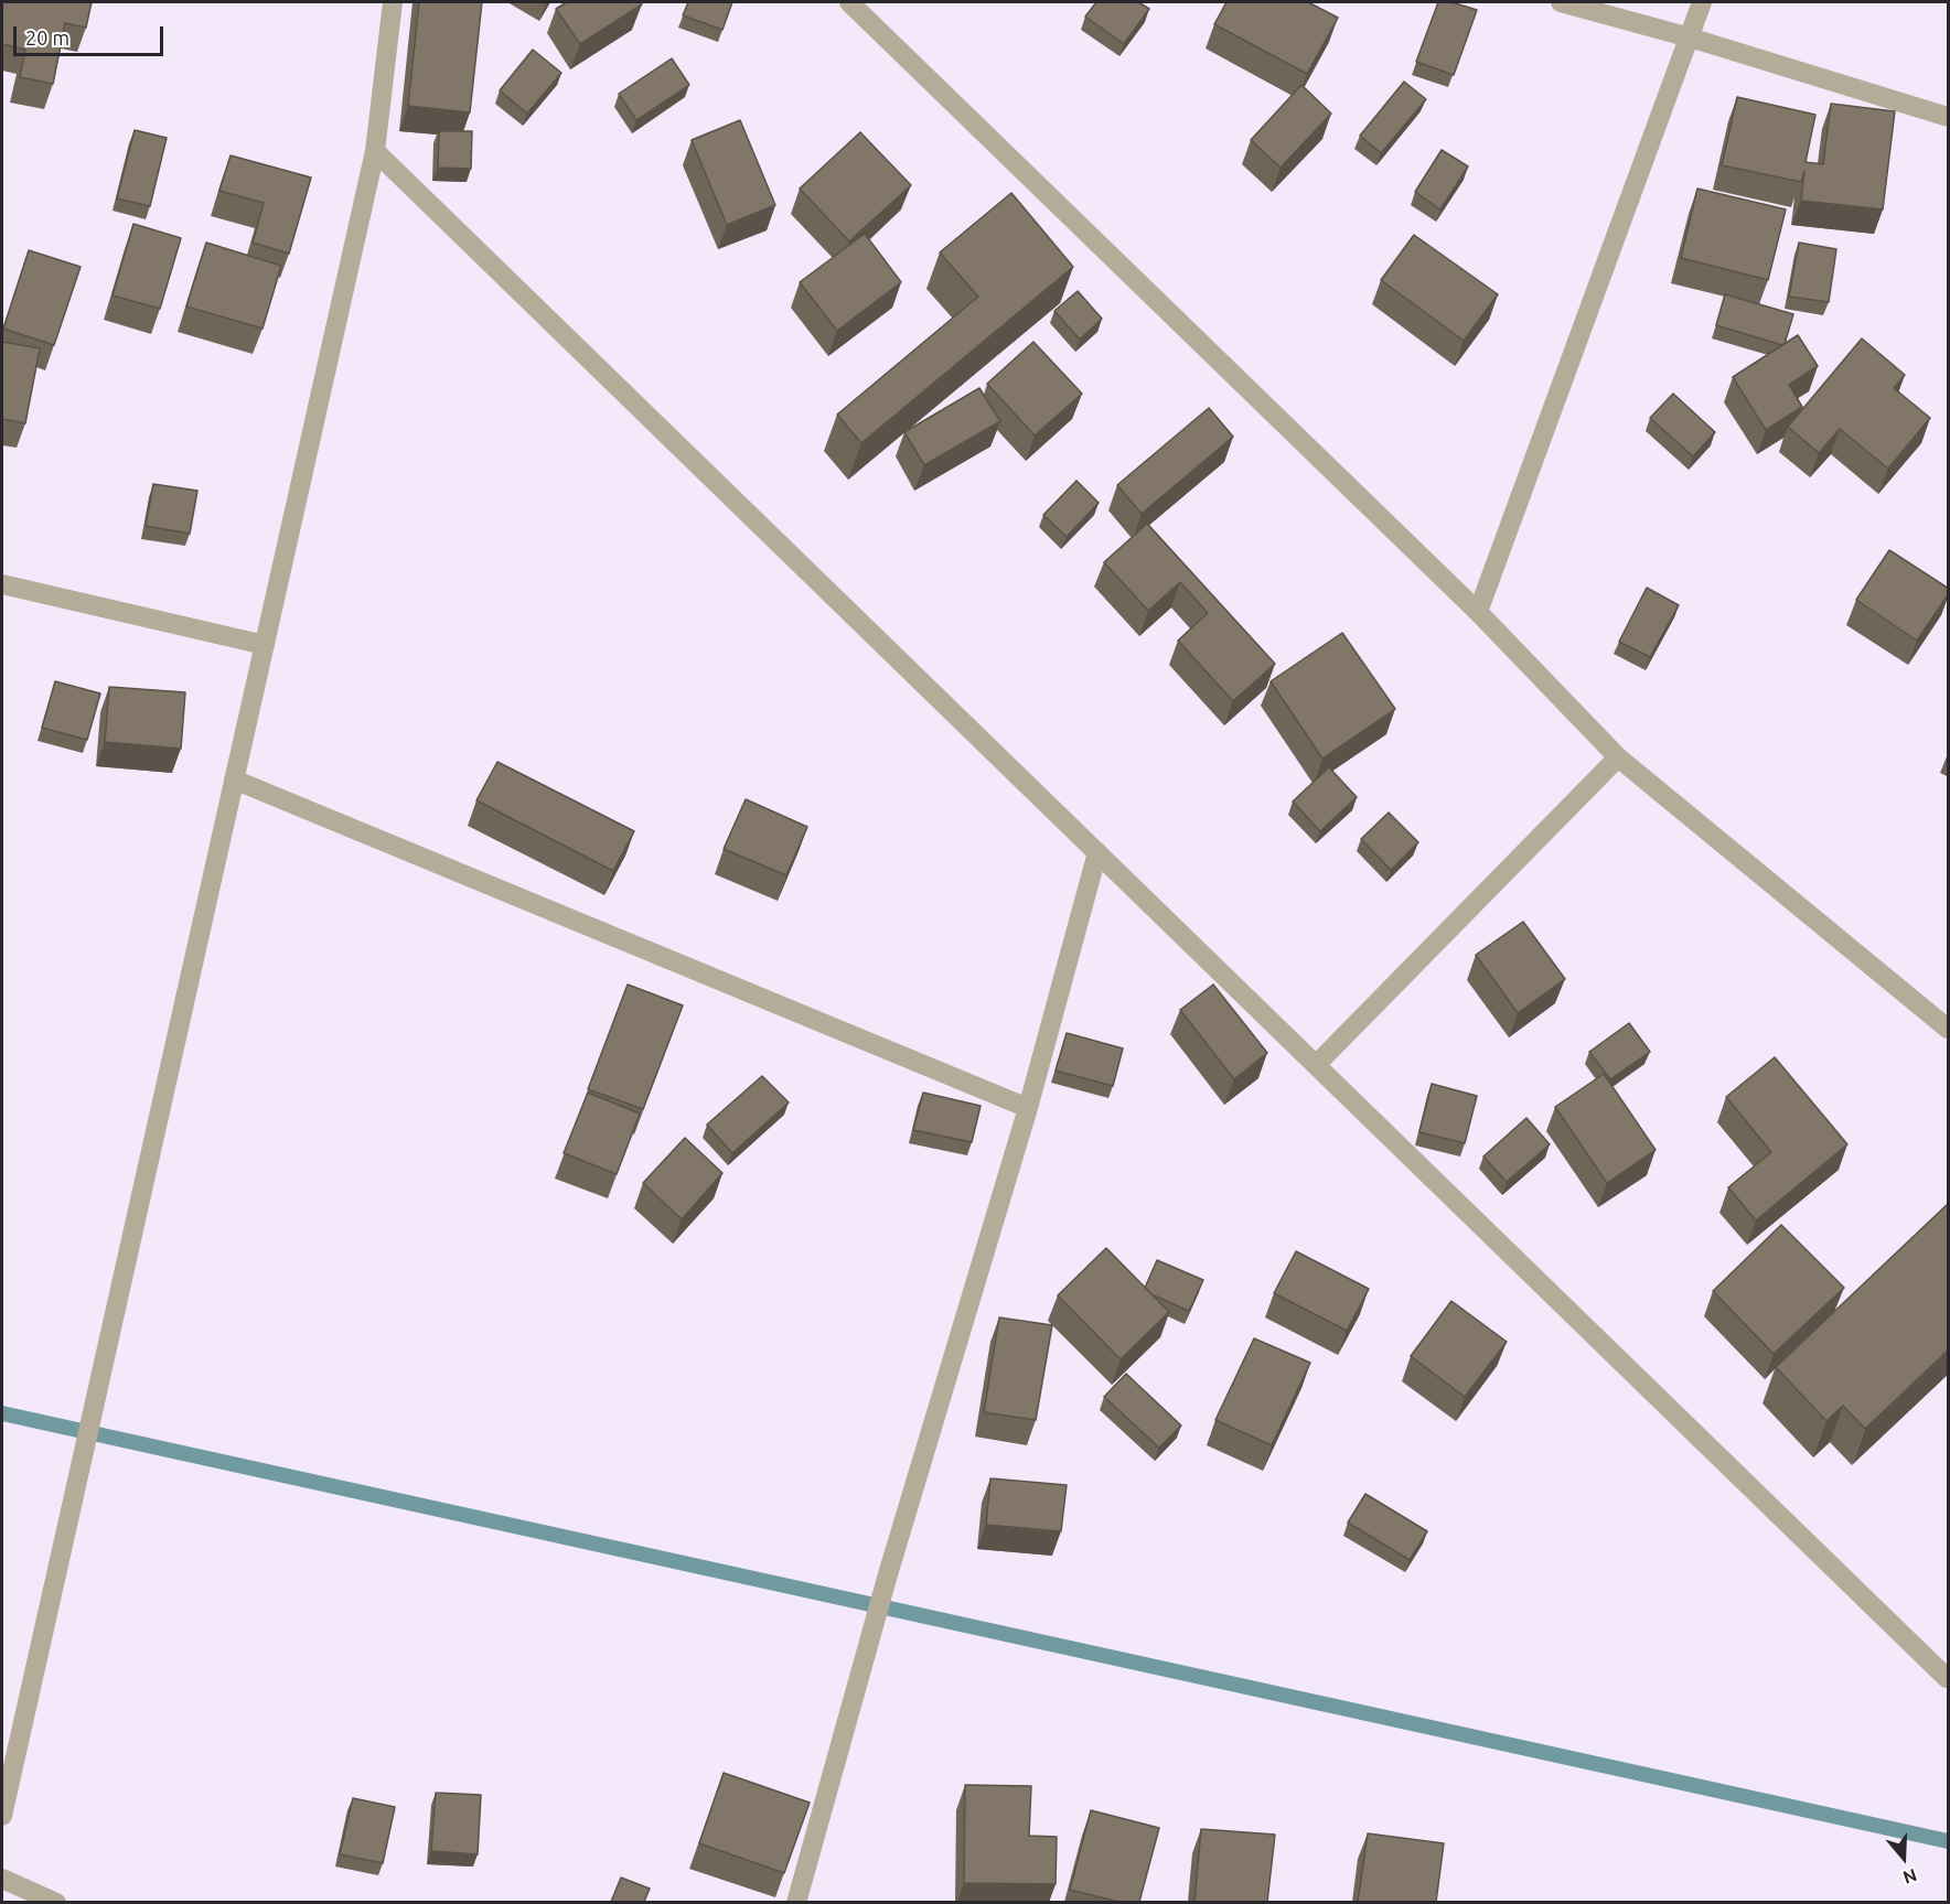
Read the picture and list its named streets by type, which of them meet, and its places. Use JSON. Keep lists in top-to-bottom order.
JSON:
{
  "scale_bar": "20 m",
  "north": "bottom"
}
